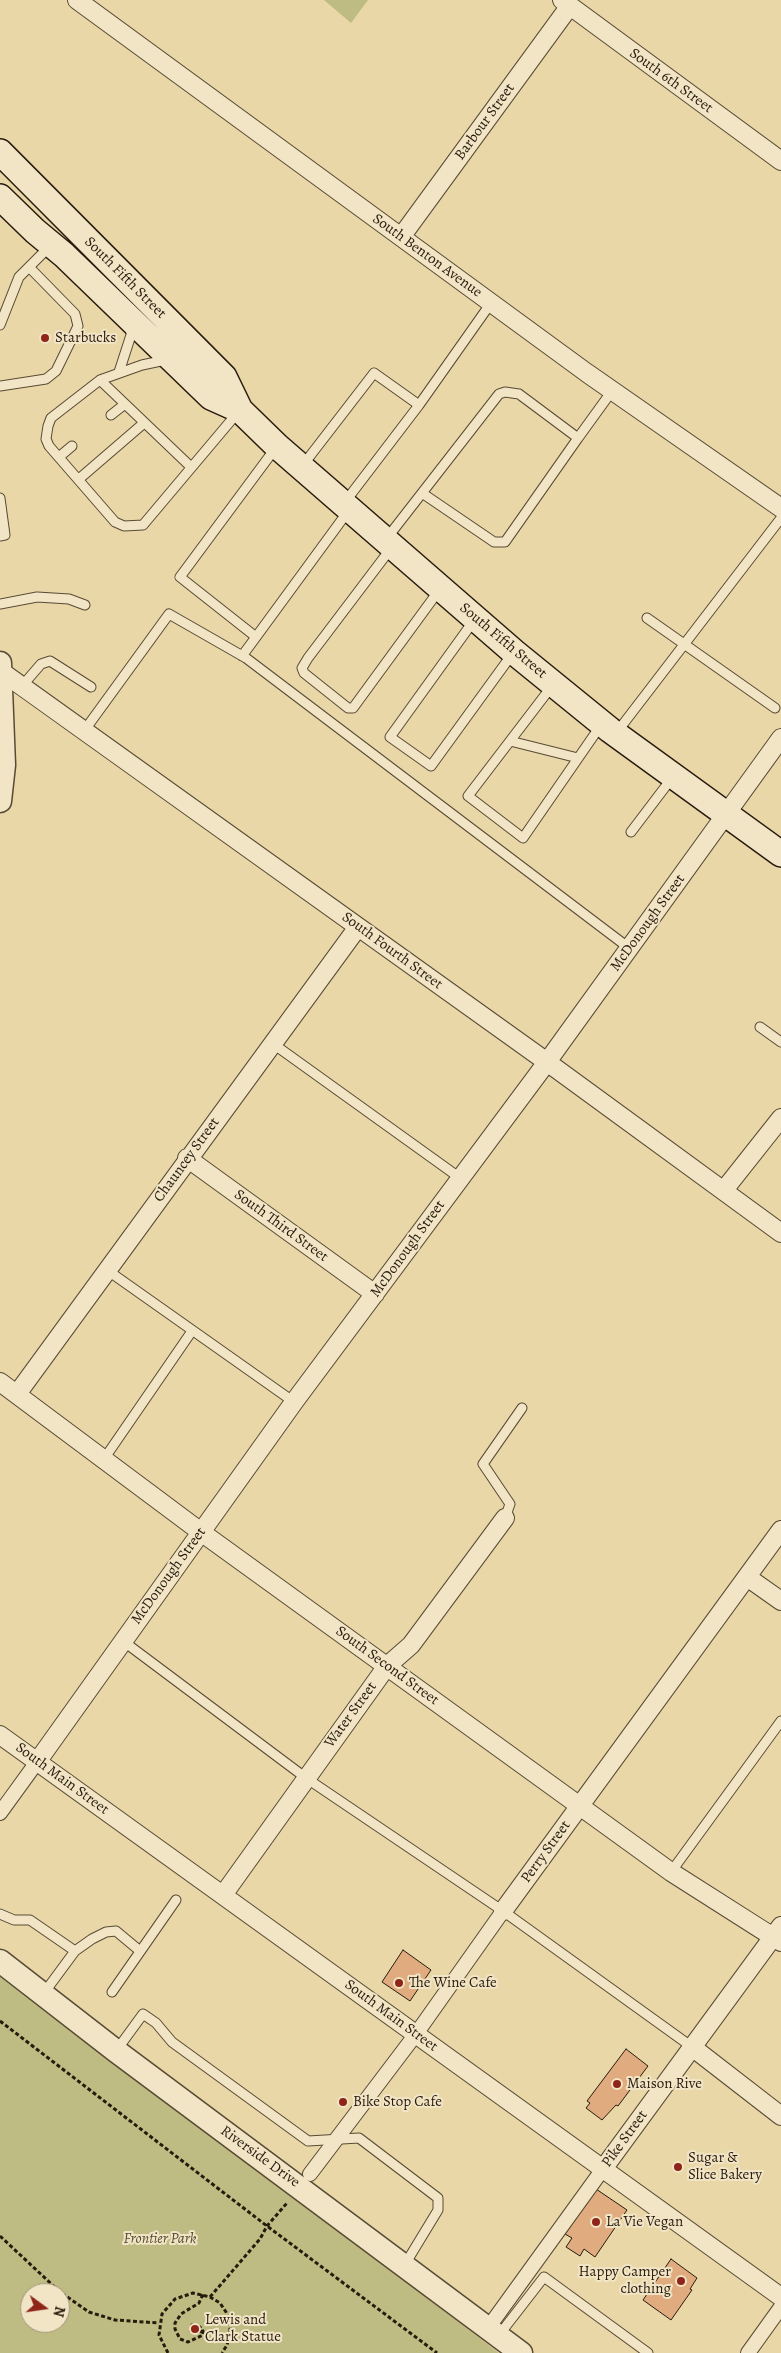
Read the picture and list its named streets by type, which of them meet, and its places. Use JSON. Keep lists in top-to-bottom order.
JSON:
{
  "streets": {
    "main road": ["South Fifth Street"],
    "street": [
      "South 6th Street",
      "Barbour Street",
      "South Benton Avenue",
      "McDonough Street",
      "South Fourth Street",
      "Chauncey Street",
      "South Third Street",
      "South Second Street",
      "Water Street",
      "South Main Street",
      "Perry Street",
      "Pike Street",
      "Riverside Drive"
    ]
  },
  "crossings": [
    ["South 6th Street", "Barbour Street"],
    ["Barbour Street", "South Benton Avenue"],
    ["South Fifth Street", "McDonough Street"],
    ["McDonough Street", "South Fourth Street"],
    ["McDonough Street", "South Third Street"],
    ["McDonough Street", "South Second Street"],
    ["McDonough Street", "South Main Street"],
    ["South Fourth Street", "Chauncey Street"],
    ["Chauncey Street", "South Third Street"],
    ["Chauncey Street", "South Second Street"],
    ["South Second Street", "Water Street"],
    ["South Second Street", "Perry Street"],
    ["South Second Street", "Pike Street"],
    ["Water Street", "South Main Street"],
    ["South Main Street", "Perry Street"],
    ["South Main Street", "Pike Street"],
    ["Pike Street", "Riverside Drive"]
  ],
  "parks": ["Frontier Park"],
  "places": [
    "Starbucks",
    "The Wine Cafe",
    "Maison Rive",
    "Bike Stop Cafe",
    "Sugar & Slice Bakery",
    "La Vie Vegan",
    "Happy Camper clothing",
    "Lewis and Clark Statue"
  ],
  "north": "right"
}
